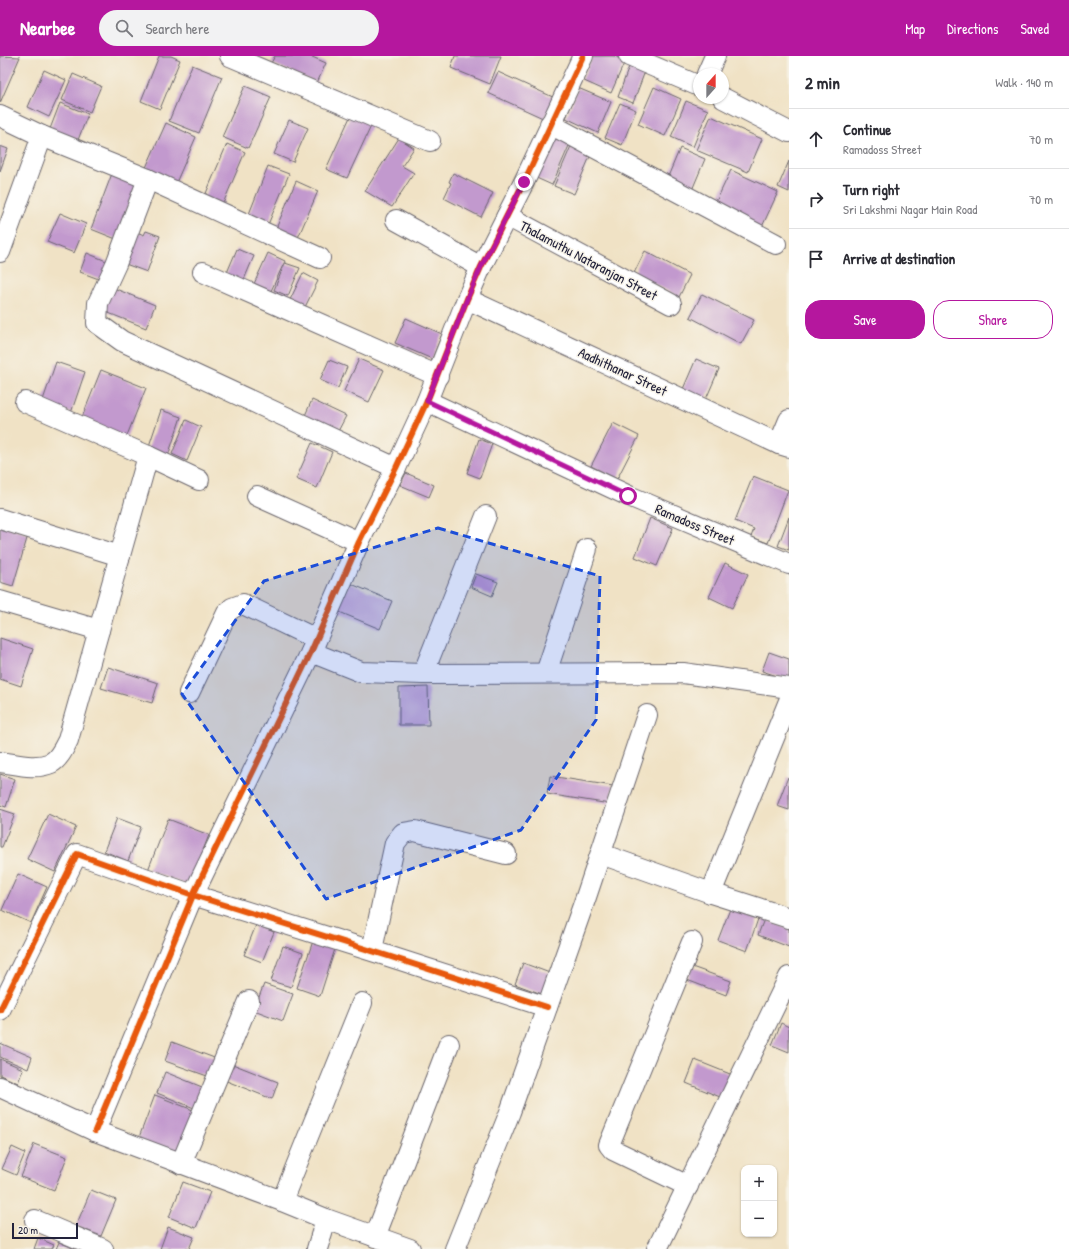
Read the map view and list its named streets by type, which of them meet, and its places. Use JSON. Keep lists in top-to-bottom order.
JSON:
{
  "streets": {
    "street": ["Thalamuthu Nataranjan Street", "Aadhithanar Street", "Ramadoss Street"]
  },
  "scale_bar": "20 m",
  "north": "top",
  "page": {
    "header": "Nearbee",
    "search": "Search here",
    "nav": ["Map", "Directions", "Saved"],
    "heading": ["2 min", "Walk · 140 m"],
    "list": [
      ["Continue", "Ramadoss Street", "70 m"],
      ["Turn right", "Sri Lakshmi Nagar Main Road", "70 m"],
      "Arrive at destination"
    ],
    "buttons": ["Save", "Share"],
    "map_buttons": ["+", "−"],
    "scale": "20 m"
  }
}
